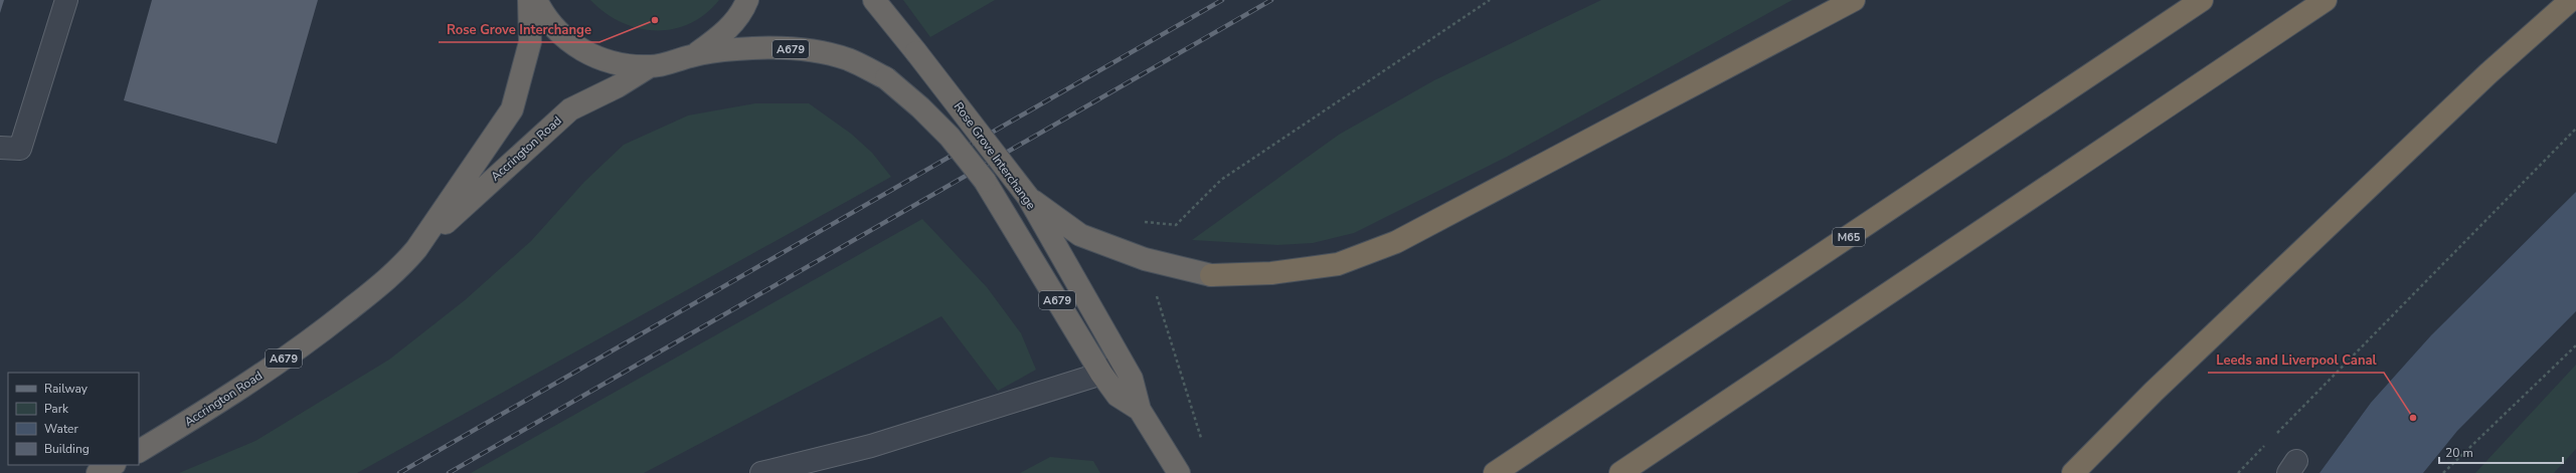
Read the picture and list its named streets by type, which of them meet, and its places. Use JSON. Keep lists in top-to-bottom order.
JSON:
{
  "streets": {
    "highway": [
      "A679",
      "Accrington Road",
      "Rose Grove Interchange",
      "M65"
    ]
  },
  "crossings": [
    ["Accrington Road", "Rose Grove Interchange"]
  ],
  "places": ["Rose Grove Interchange", "Leeds and Liverpool Canal"],
  "legend": [
    "Railway",
    "Park",
    "Water",
    "Building"
  ],
  "scale_bar": "20 m"
}
